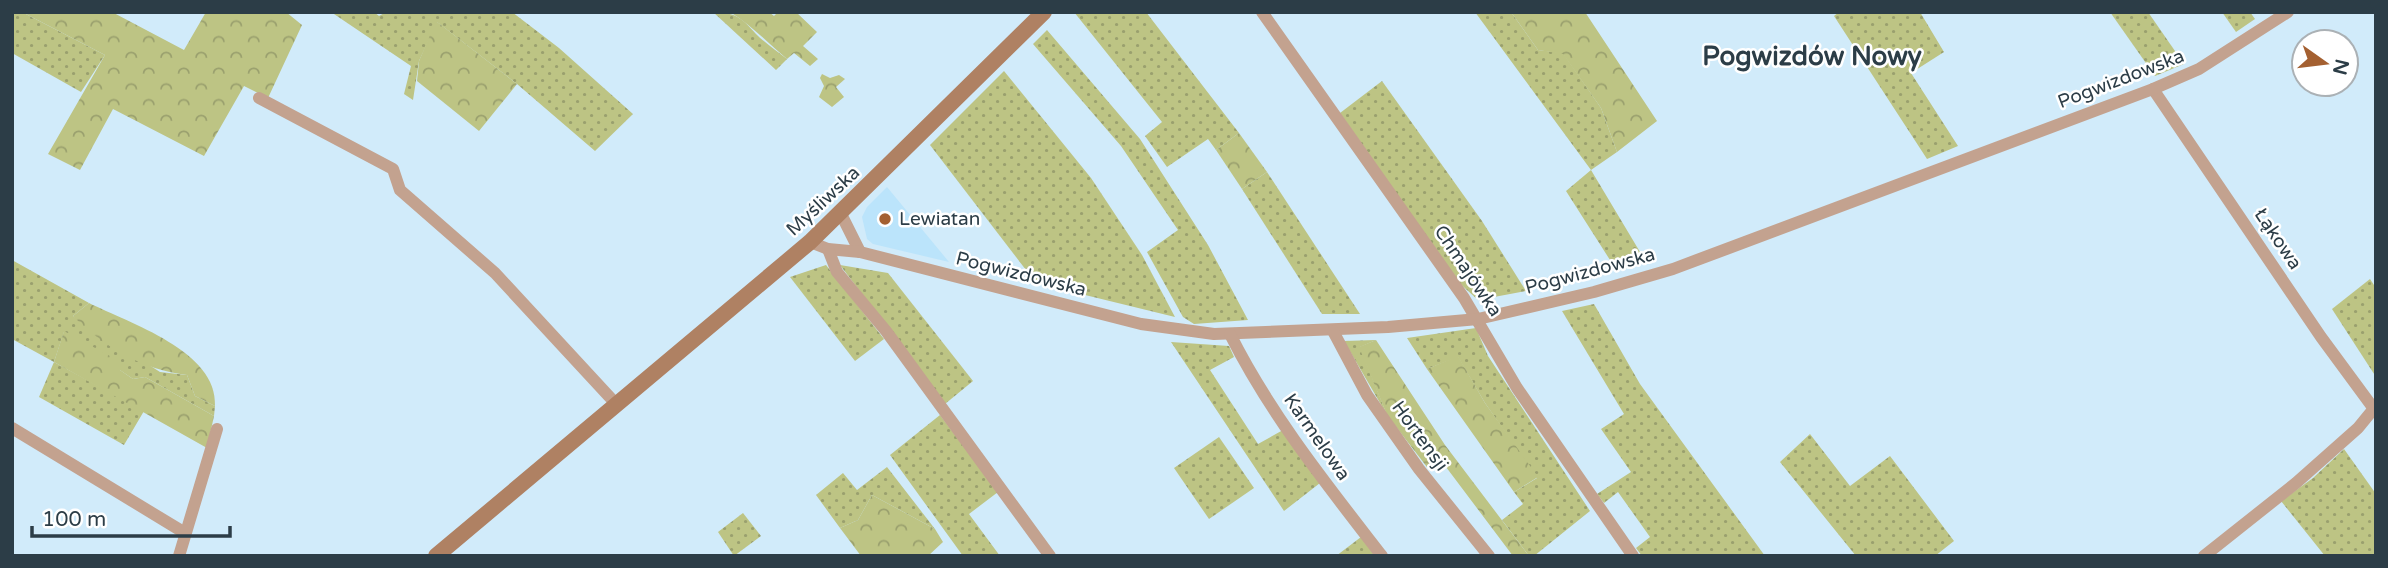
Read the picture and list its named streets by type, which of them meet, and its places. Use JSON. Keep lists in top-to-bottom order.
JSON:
{
  "streets": {
    "street": [
      "Pogwizdowska",
      "Myśliwska",
      "Łąkowa",
      "Chmajówka",
      "Hortensji",
      "Karmelowa"
    ]
  },
  "crossings": [
    ["Pogwizdowska", "Myśliwska"],
    ["Pogwizdowska", "Łąkowa"],
    ["Pogwizdowska", "Chmajówka"],
    ["Pogwizdowska", "Hortensji"],
    ["Pogwizdowska", "Karmelowa"]
  ],
  "districts": ["Pogwizdów Nowy"],
  "places": ["Lewiatan"],
  "scale_bar": "100 m",
  "north": "right"
}
